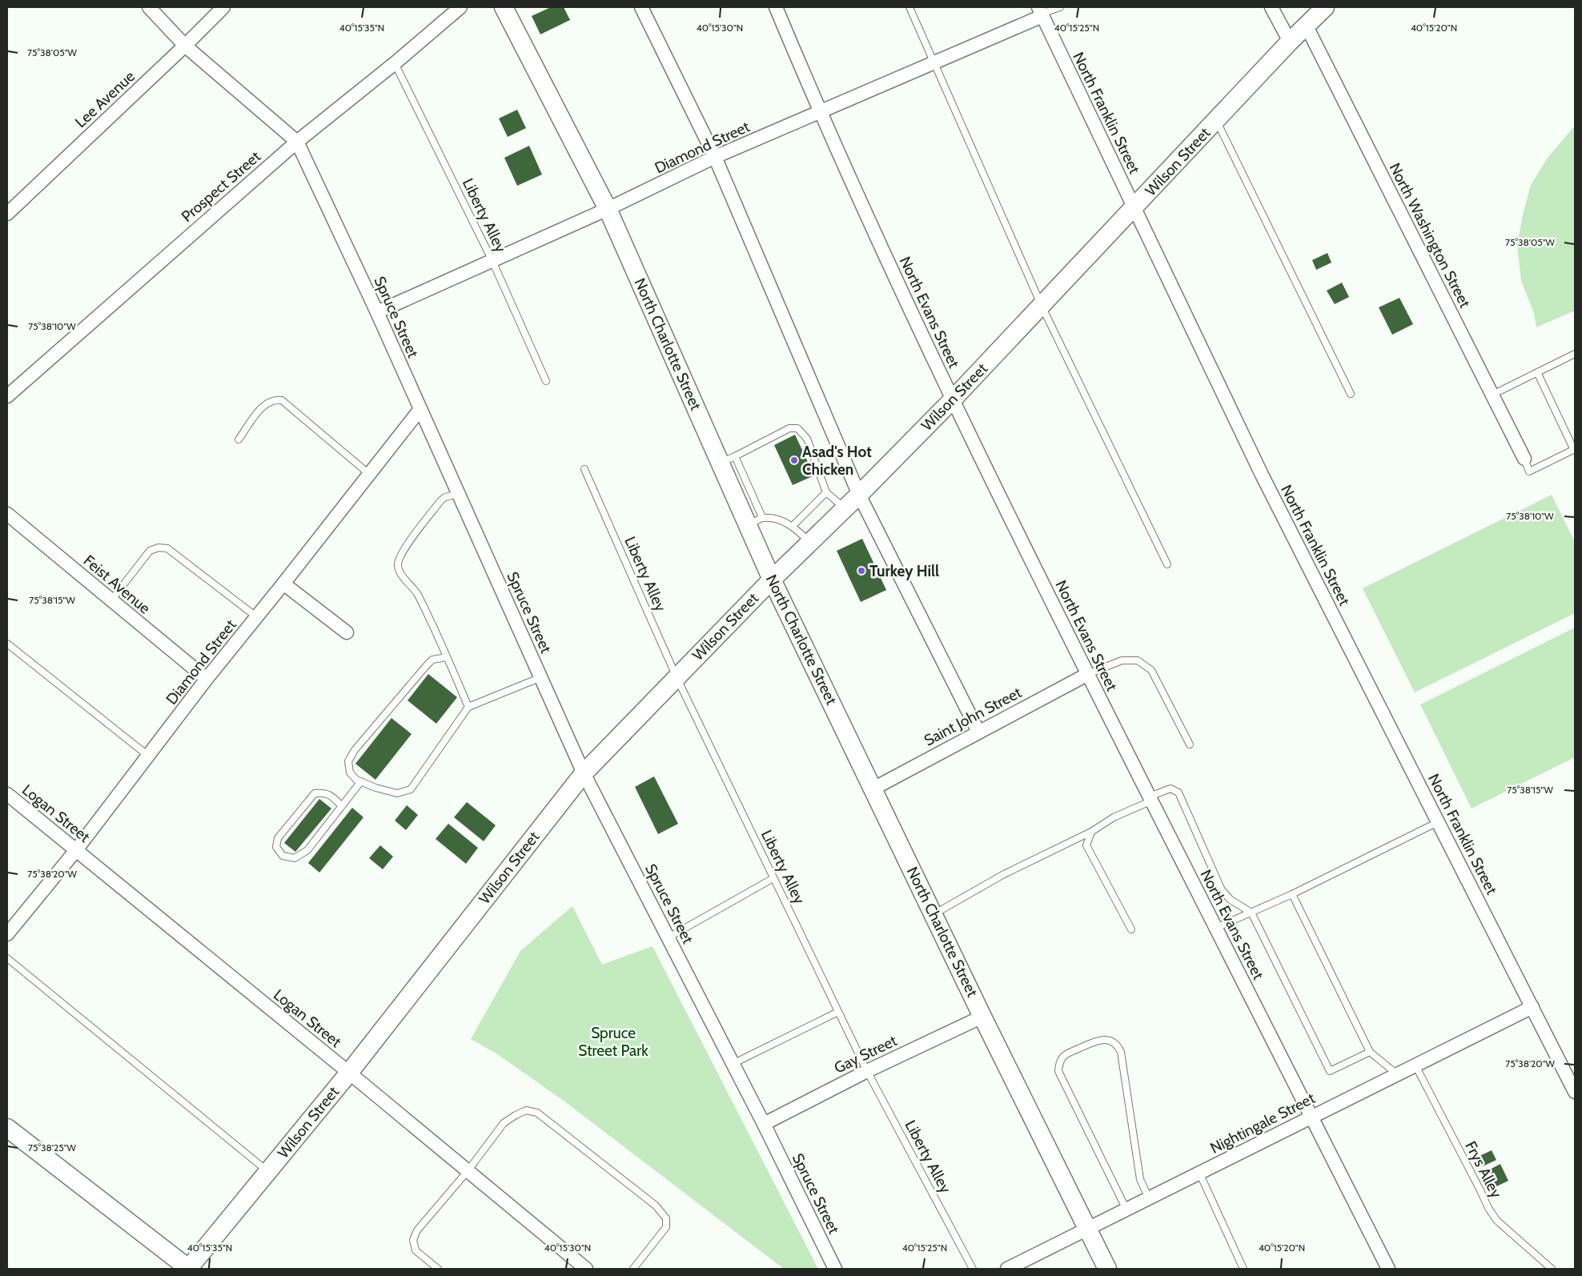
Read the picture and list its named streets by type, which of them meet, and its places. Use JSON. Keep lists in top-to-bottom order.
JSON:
{
  "streets": {
    "street": [
      "Lee Avenue",
      "North Franklin Street",
      "Diamond Street",
      "Wilson Street",
      "Prospect Street",
      "North Washington Street",
      "North Evans Street",
      "Spruce Street",
      "North Charlotte Street",
      "Feist Avenue",
      "Saint John Street",
      "Logan Street",
      "Gay Street",
      "Nightingale Street"
    ],
    "lane": ["Liberty Alley", "Frys Alley"]
  },
  "crossings": [
    ["Lee Avenue", "Spruce Street"],
    ["North Franklin Street", "Diamond Street"],
    ["North Franklin Street", "Wilson Street"],
    ["North Franklin Street", "Nightingale Street"],
    ["Diamond Street", "Liberty Alley"],
    ["Diamond Street", "North Evans Street"],
    ["Diamond Street", "Spruce Street"],
    ["Diamond Street", "North Charlotte Street"],
    ["Diamond Street", "Feist Avenue"],
    ["Diamond Street", "Logan Street"],
    ["Wilson Street", "Liberty Alley"],
    ["Wilson Street", "North Washington Street"],
    ["Wilson Street", "North Evans Street"],
    ["Wilson Street", "Spruce Street"],
    ["Wilson Street", "North Charlotte Street"],
    ["Wilson Street", "Logan Street"],
    ["Prospect Street", "Liberty Alley"],
    ["Prospect Street", "Spruce Street"],
    ["Liberty Alley", "Gay Street"],
    ["North Evans Street", "Saint John Street"],
    ["North Evans Street", "Nightingale Street"],
    ["Spruce Street", "Gay Street"],
    ["North Charlotte Street", "Saint John Street"],
    ["North Charlotte Street", "Gay Street"],
    ["North Charlotte Street", "Nightingale Street"],
    ["Nightingale Street", "Frys Alley"]
  ],
  "parks": ["Spruce Street Park"],
  "places": ["Asad's Hot Chicken", "Turkey Hill"],
  "coordinates": [
    "40°15'35\"N",
    "40°15'30\"N",
    "40°15'25\"N",
    "40°15'20\"N",
    "75°38'05\"W",
    "75°38'10\"W",
    "75°38'15\"W",
    "75°38'20\"W",
    "75°38'25\"W"
  ]
}
